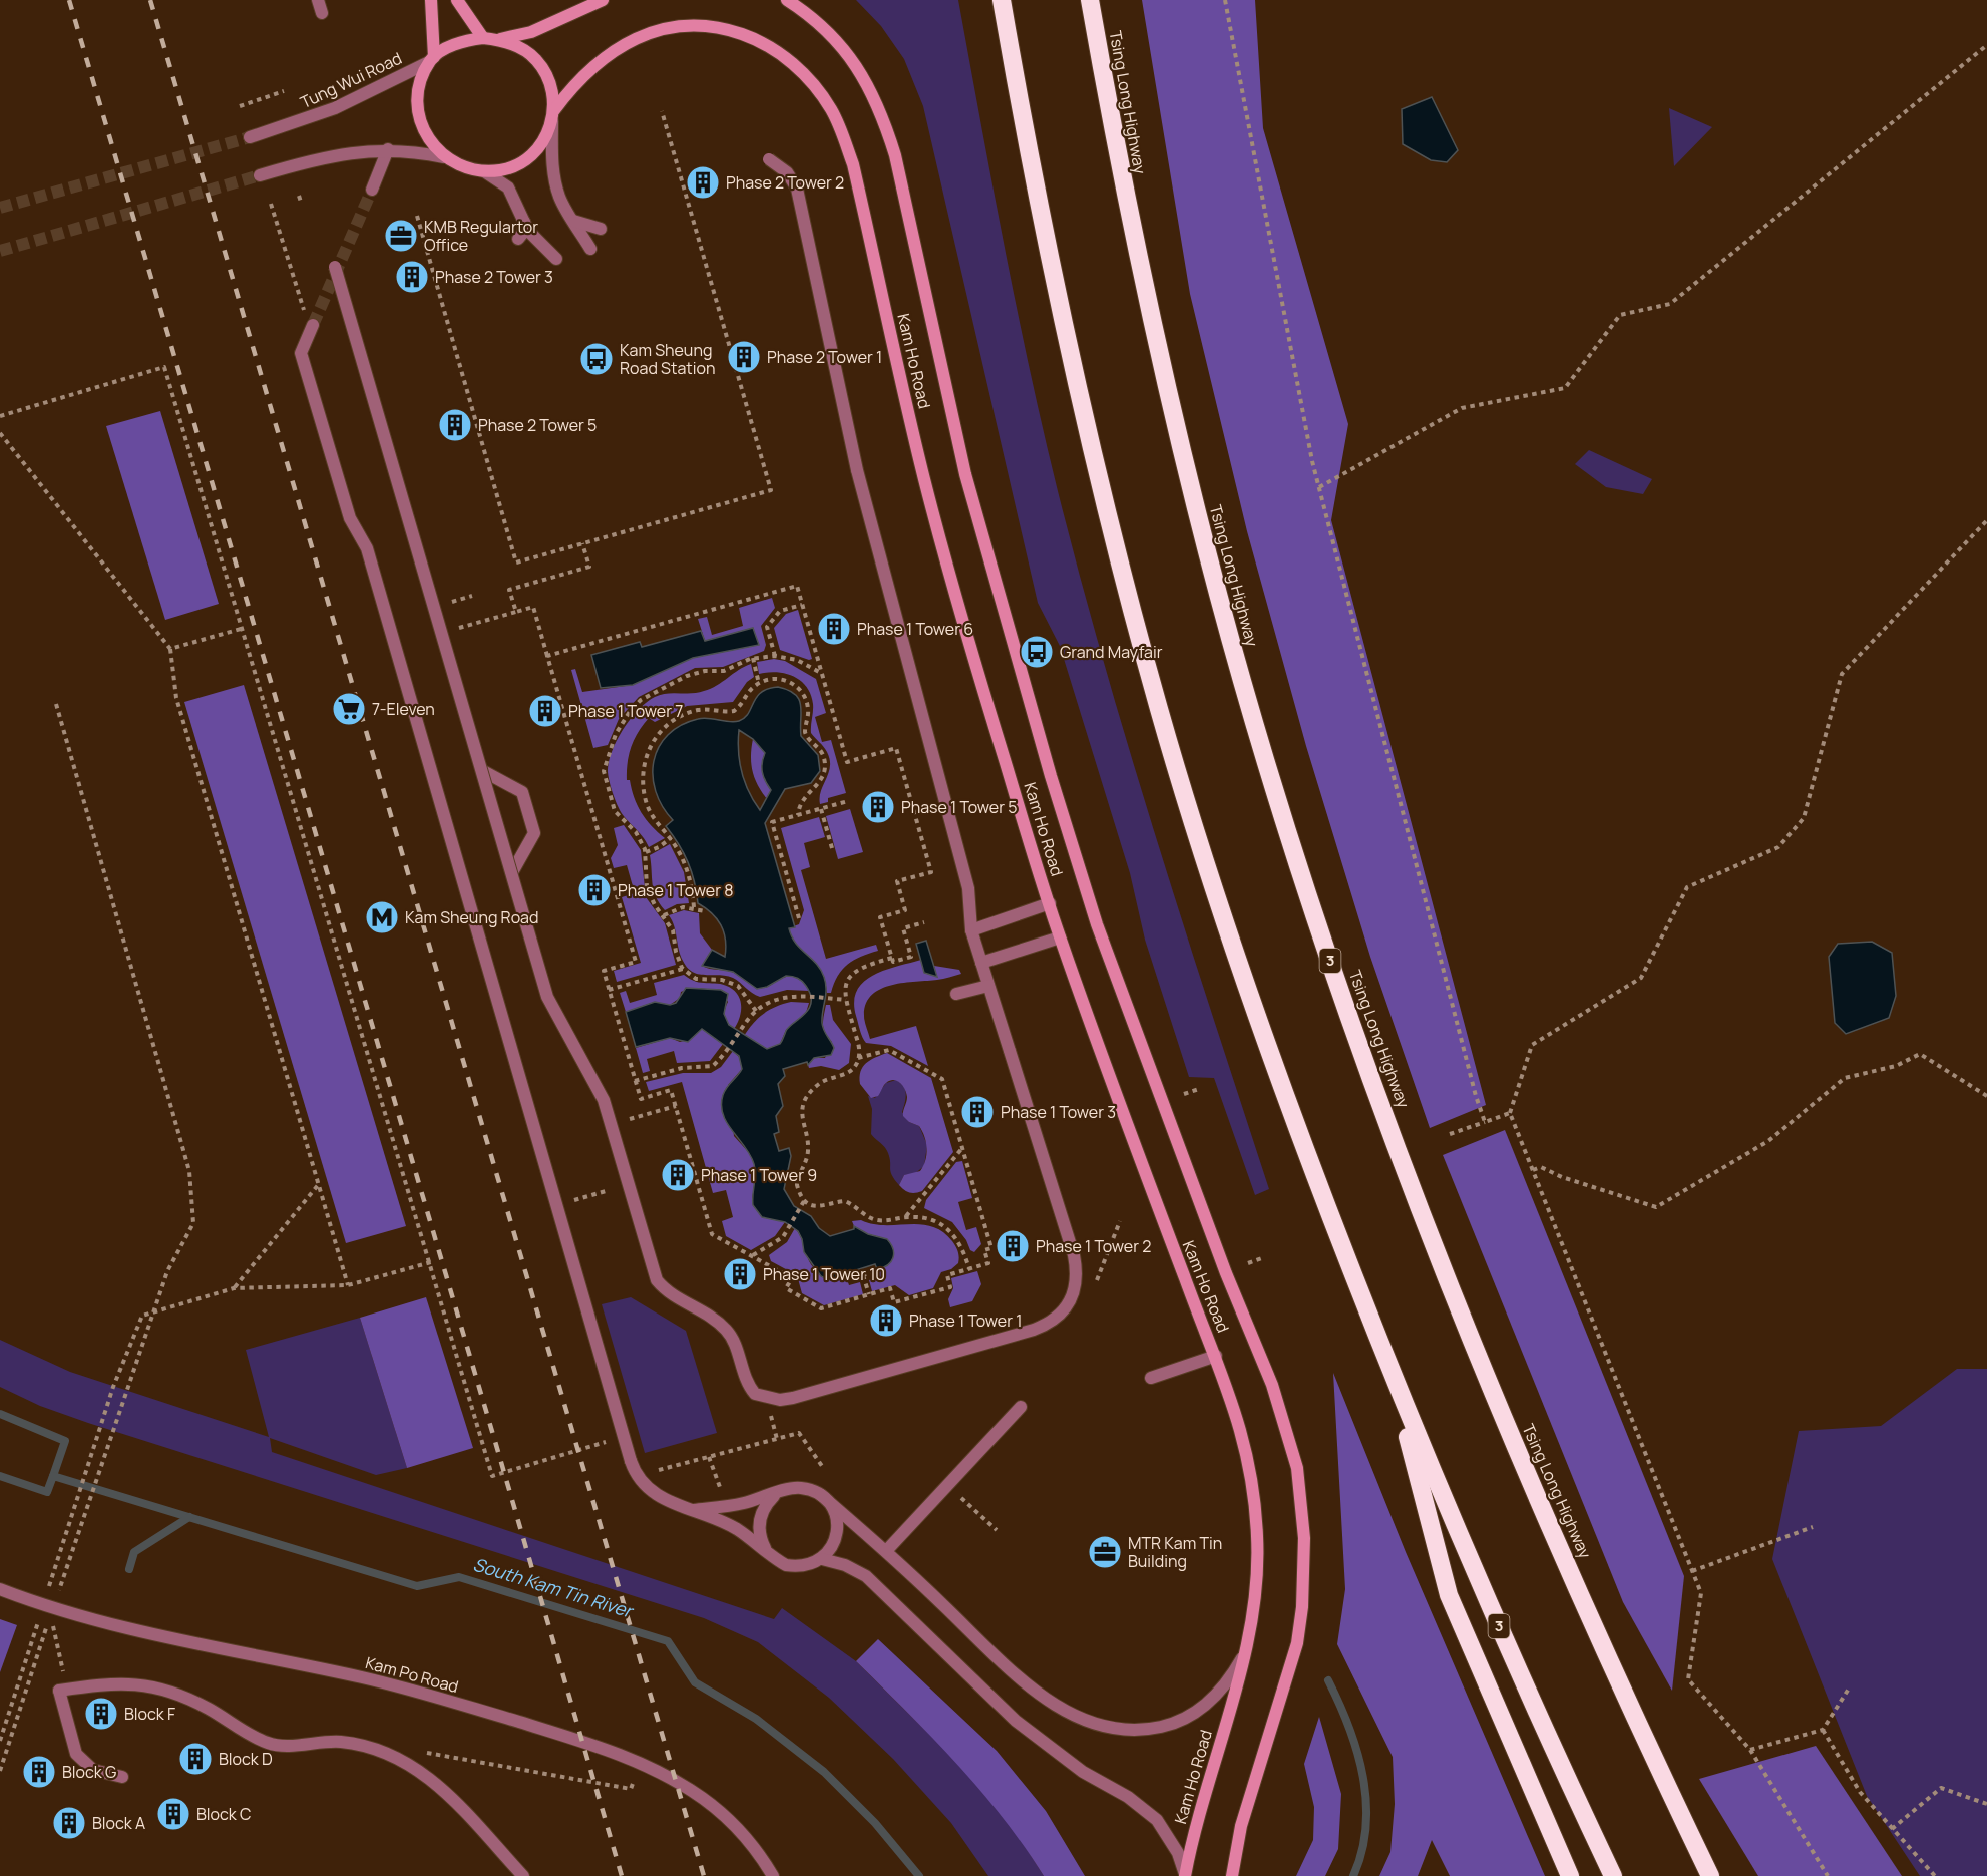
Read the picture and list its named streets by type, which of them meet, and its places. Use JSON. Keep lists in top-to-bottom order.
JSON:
{
  "streets": {
    "highway": ["Tsing Long Highway", "3"],
    "main road": ["Kam Ho Road"],
    "street": ["Tung Wui Road", "Kam Po Road"]
  },
  "crossings": [
    ["Tung Wui Road", "Kam Ho Road"]
  ],
  "water": ["South Kam Tin River"],
  "places": {
    "building": [
      "Phase 2 Tower 2",
      "Phase 2 Tower 3",
      "Phase 2 Tower 1",
      "Phase 2 Tower 5",
      "Phase 1 Tower 6",
      "Phase 1 Tower 7",
      "Phase 1 Tower 5",
      "Phase 1 Tower 8",
      "Phase 1 Tower 3",
      "Phase 1 Tower 9",
      "Phase 1 Tower 2",
      "Phase 1 Tower 10",
      "Phase 1 Tower 1",
      "Block F",
      "Block D",
      "Block G",
      "Block C",
      "Block A"
    ],
    "office": ["KMB Regulartor Office", "MTR Kam Tin Building"],
    "bus stop": ["Kam Sheung Road Station", "Grand Mayfair"],
    "supermarket": ["7-Eleven"],
    "metro station": ["Kam Sheung Road"]
  }
}
